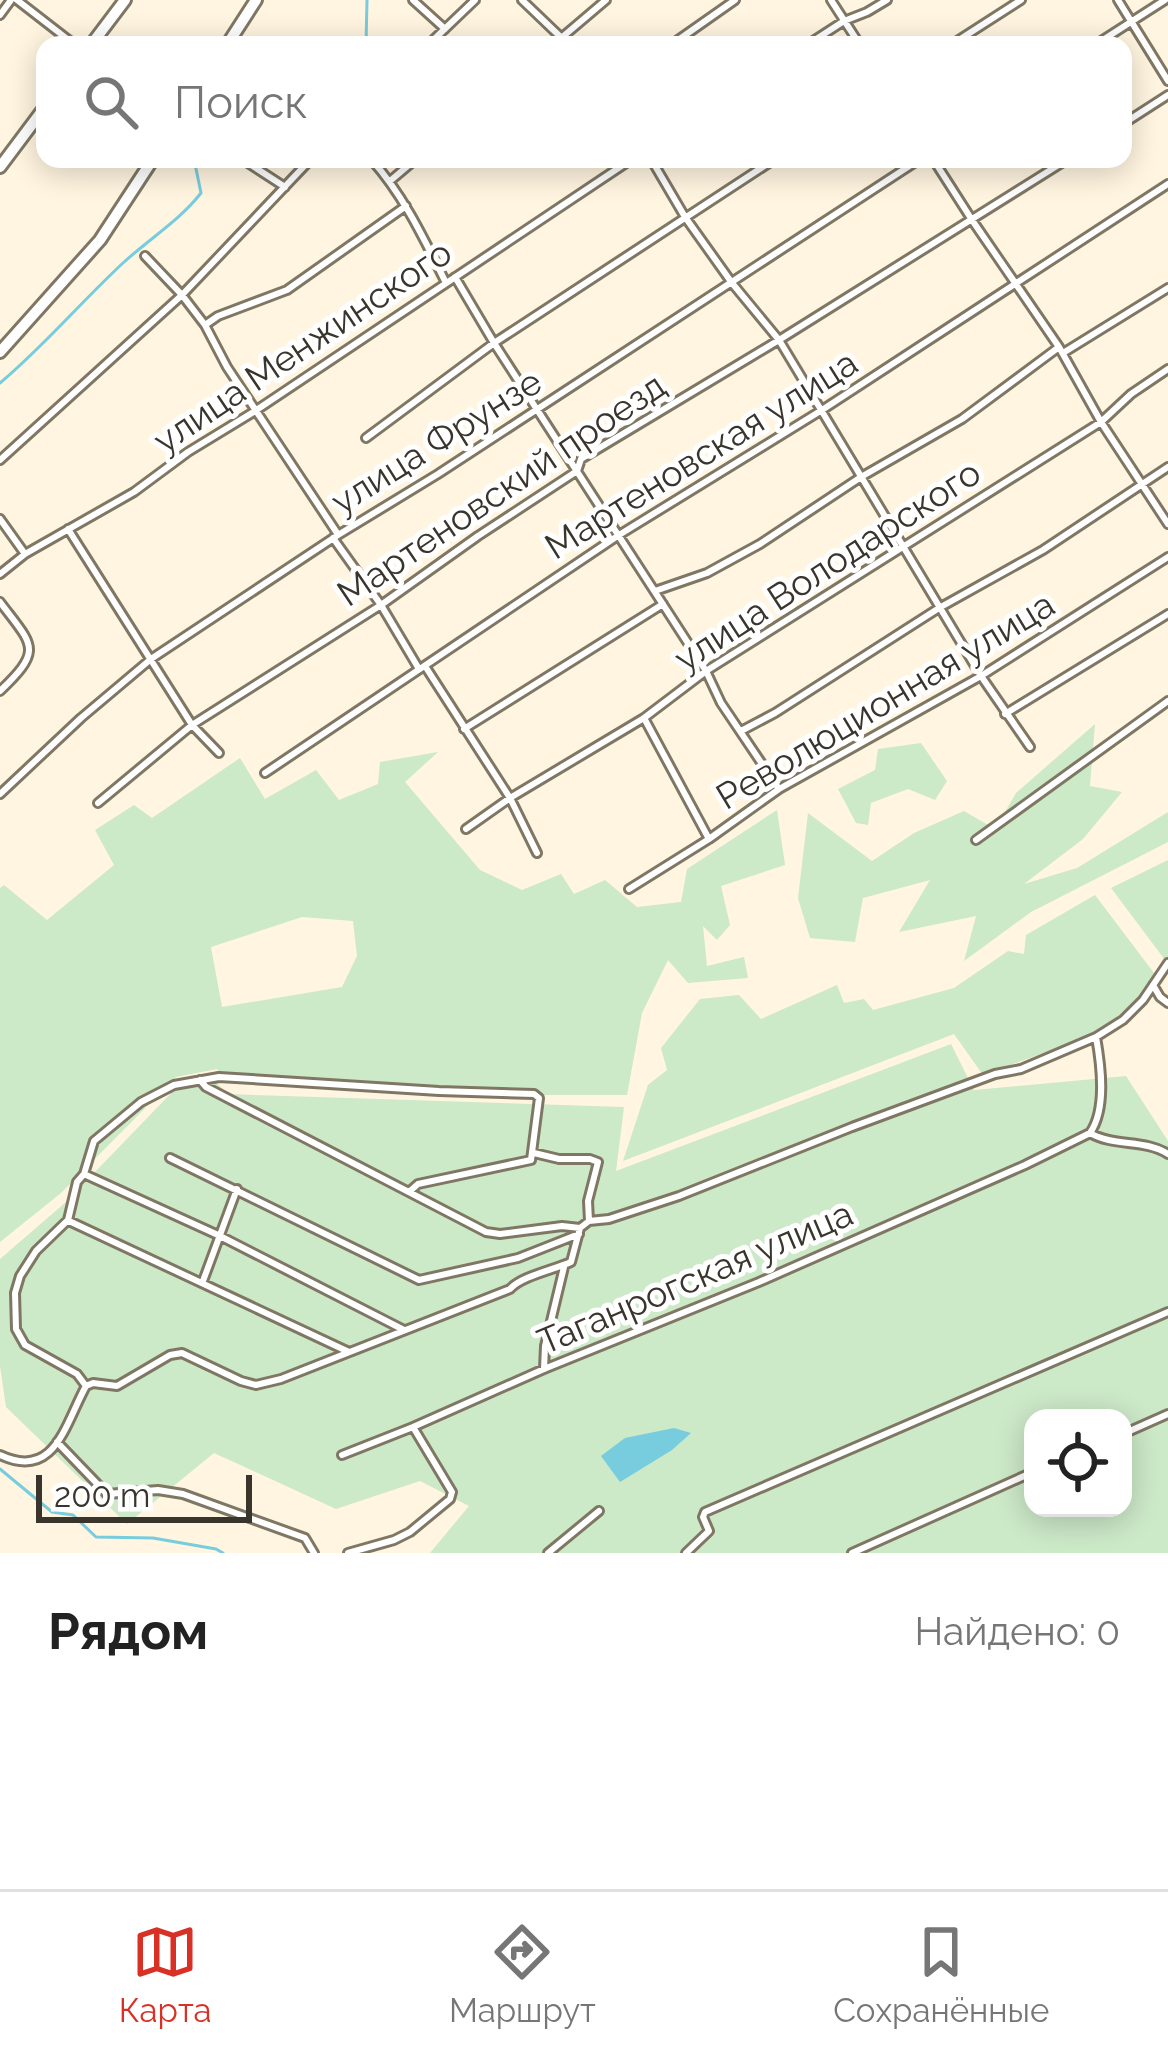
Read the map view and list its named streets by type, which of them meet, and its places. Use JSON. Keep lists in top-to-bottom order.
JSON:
{
  "streets": {
    "street": [
      "улица Менжинского",
      "улица Фрунзе",
      "Мартеновская улица",
      "Мартеновский проезд",
      "улица Володарского",
      "Революционная улица",
      "Таганрогская улица"
    ]
  },
  "scale_bar": "200 m",
  "page": {
    "search": "Поиск",
    "scale": "200 m",
    "heading": ["Рядом", "Найдено: 0"],
    "nav": ["Карта", "Маршрут", "Сохранённые"]
  }
}
